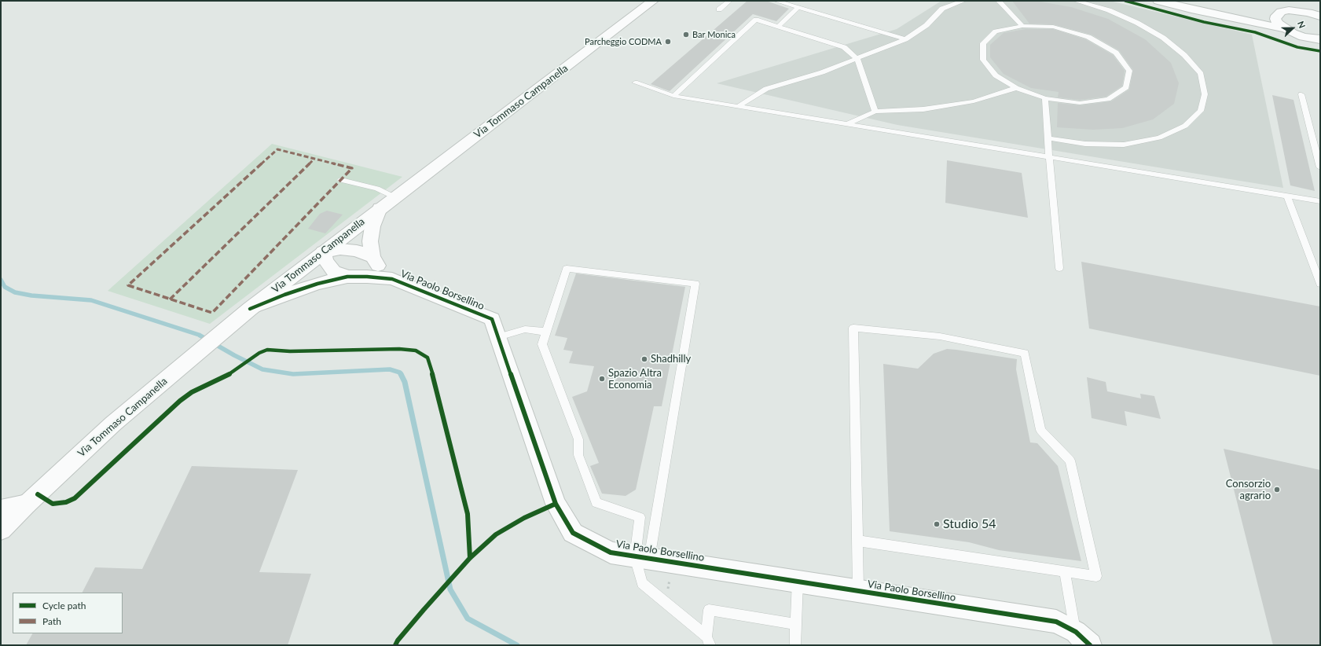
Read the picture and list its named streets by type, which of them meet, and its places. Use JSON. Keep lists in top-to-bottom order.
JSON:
{
  "streets": {
    "main road": ["Via Tommaso Campanella", "Via Paolo Borsellino"]
  },
  "crossings": [
    ["Via Tommaso Campanella", "Via Paolo Borsellino"]
  ],
  "places": [
    "Bar Monica",
    "Parcheggio CODMA",
    "Shadhilly",
    "Spazio Altra Economia",
    "Consorzio agrario",
    "Studio 54"
  ],
  "legend": ["Cycle path", "Path"],
  "north": "right"
}
